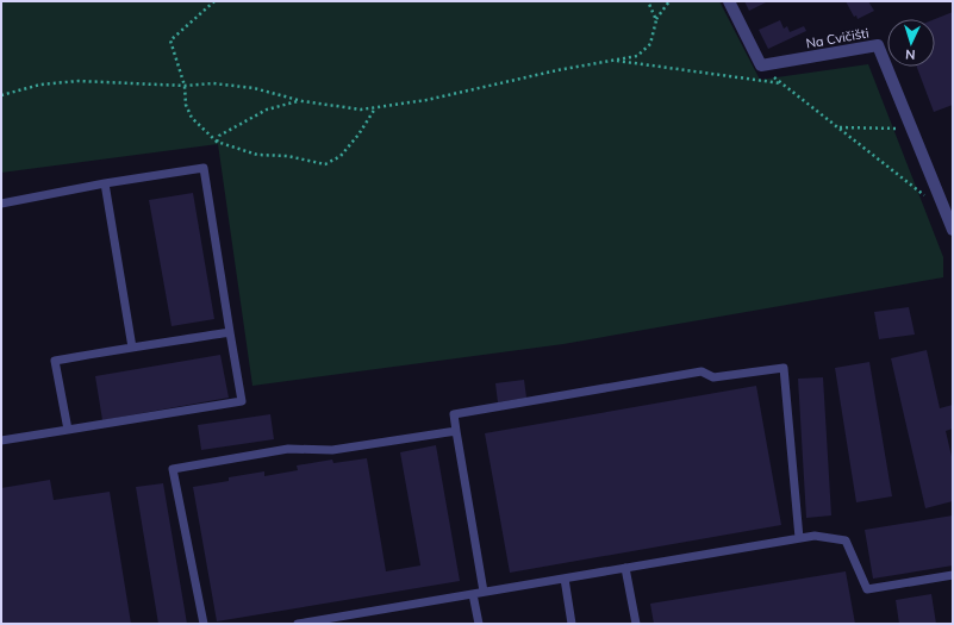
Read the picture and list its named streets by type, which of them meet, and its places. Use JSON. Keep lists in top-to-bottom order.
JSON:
{
  "streets": {
    "street": ["Na Cvičišti"]
  },
  "north": "bottom"
}
